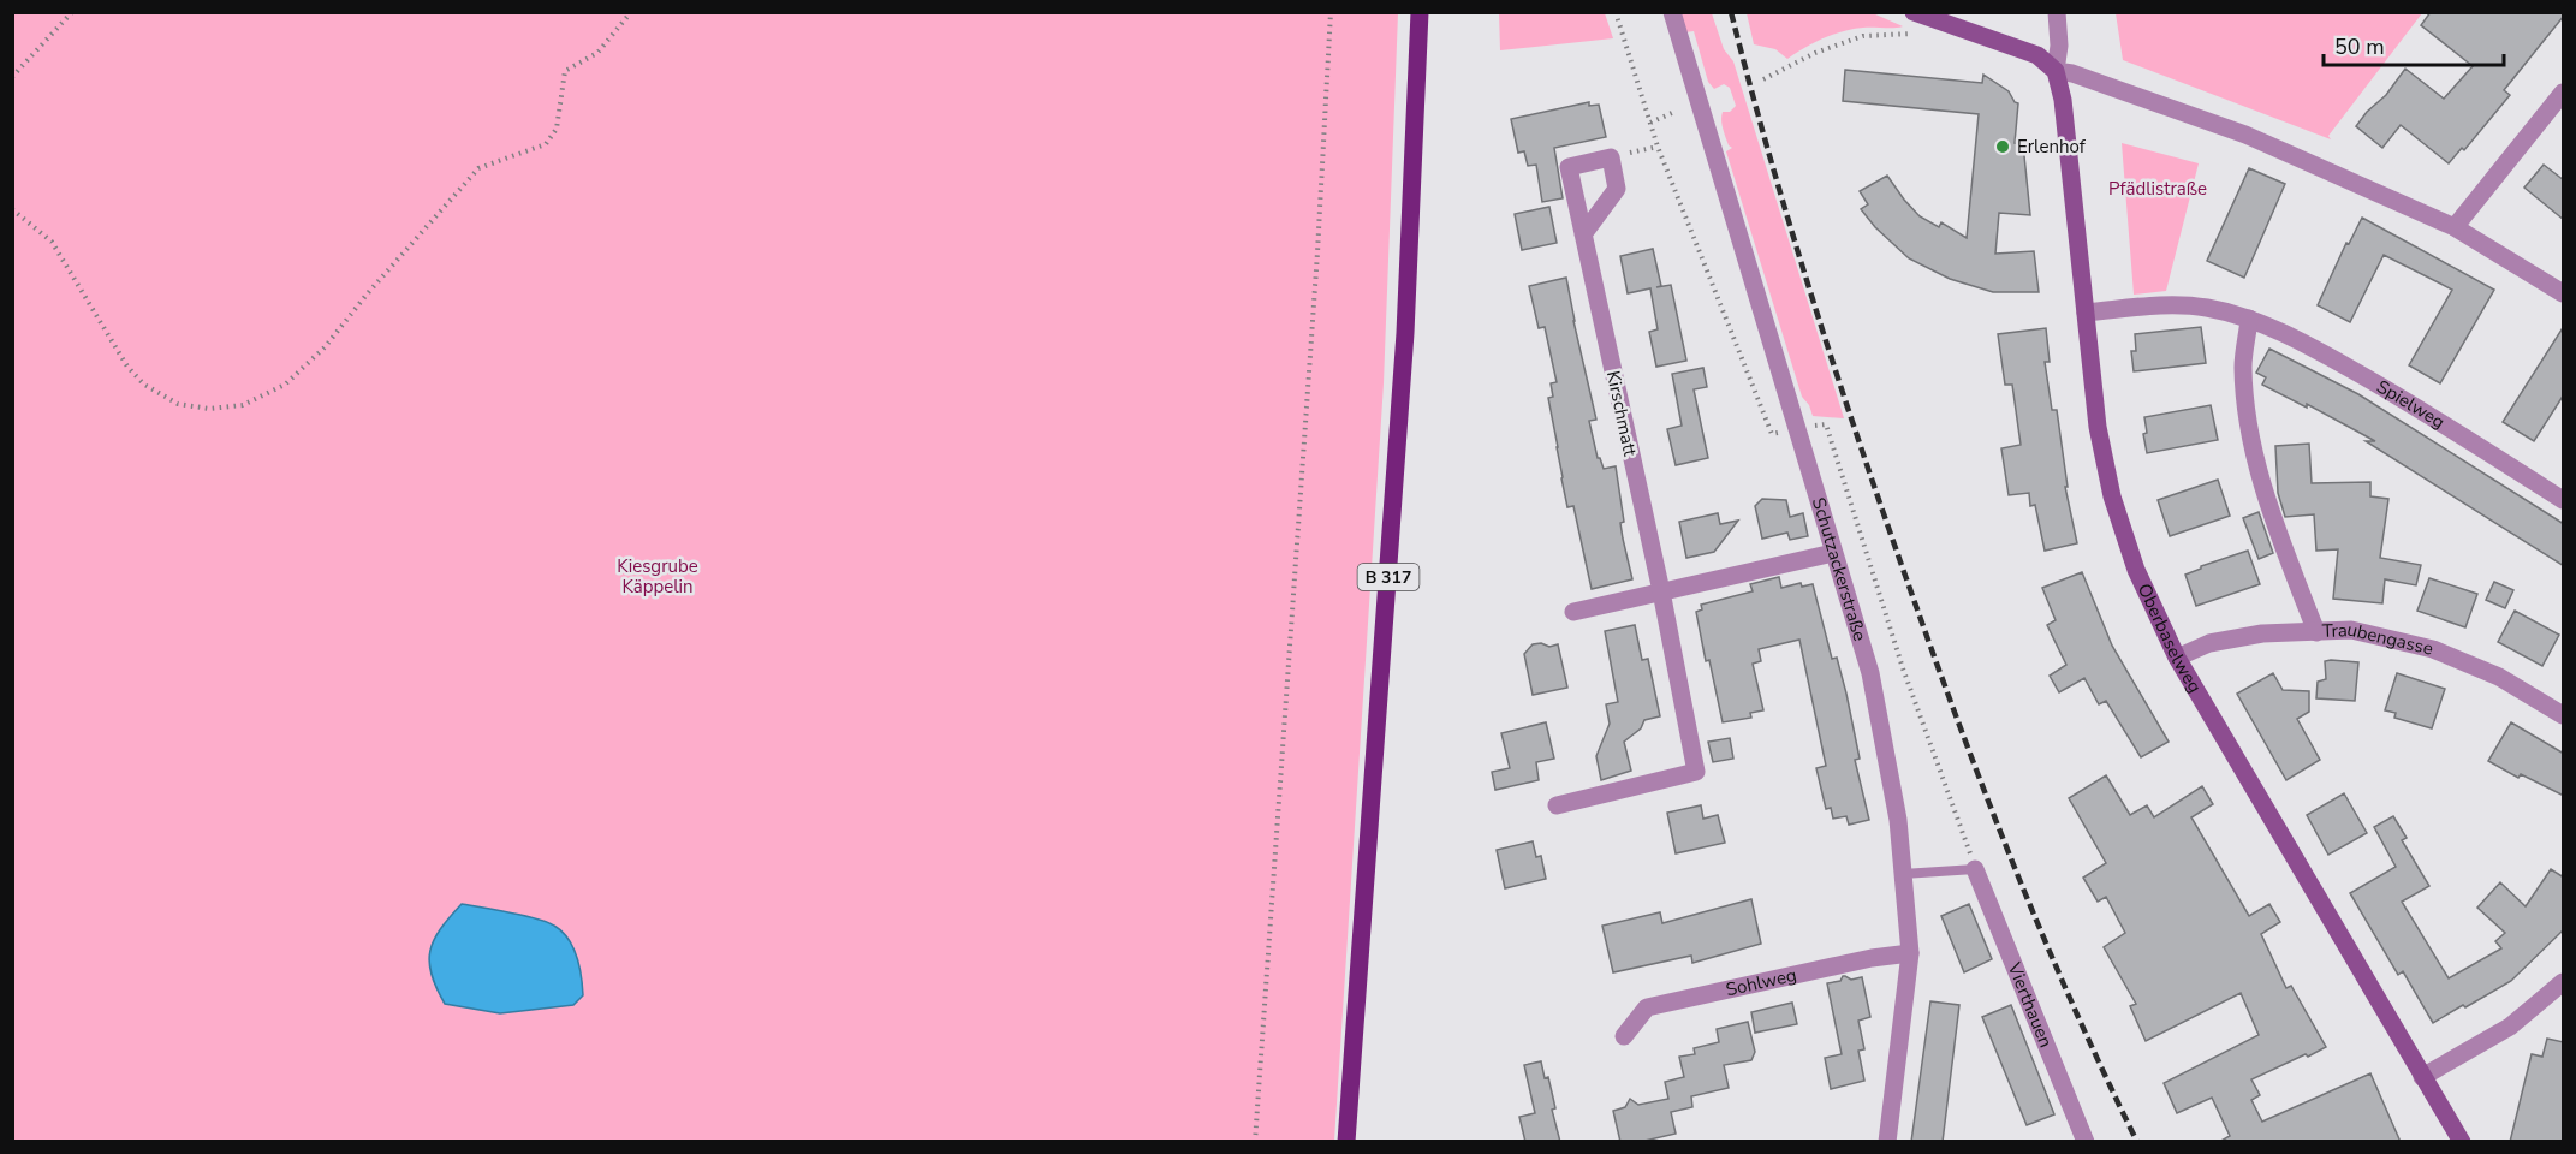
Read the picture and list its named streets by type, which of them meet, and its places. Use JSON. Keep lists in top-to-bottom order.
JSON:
{
  "streets": {
    "main road": ["B 317"],
    "street": [
      "Spielweg",
      "Kirschmatt",
      "Schutzackerstraße",
      "Oberbaselweg",
      "Traubengasse",
      "Sohlweg",
      "Vierthauen"
    ]
  },
  "crossings": [
    ["Spielweg", "Oberbaselweg"],
    ["Schutzackerstraße", "Sohlweg"],
    ["Oberbaselweg", "Traubengasse"]
  ],
  "parks": ["Pfädlistraße", "Kiesgrube Käppelin"],
  "places": ["Erlenhof"],
  "scale_bar": "50 m"
}
